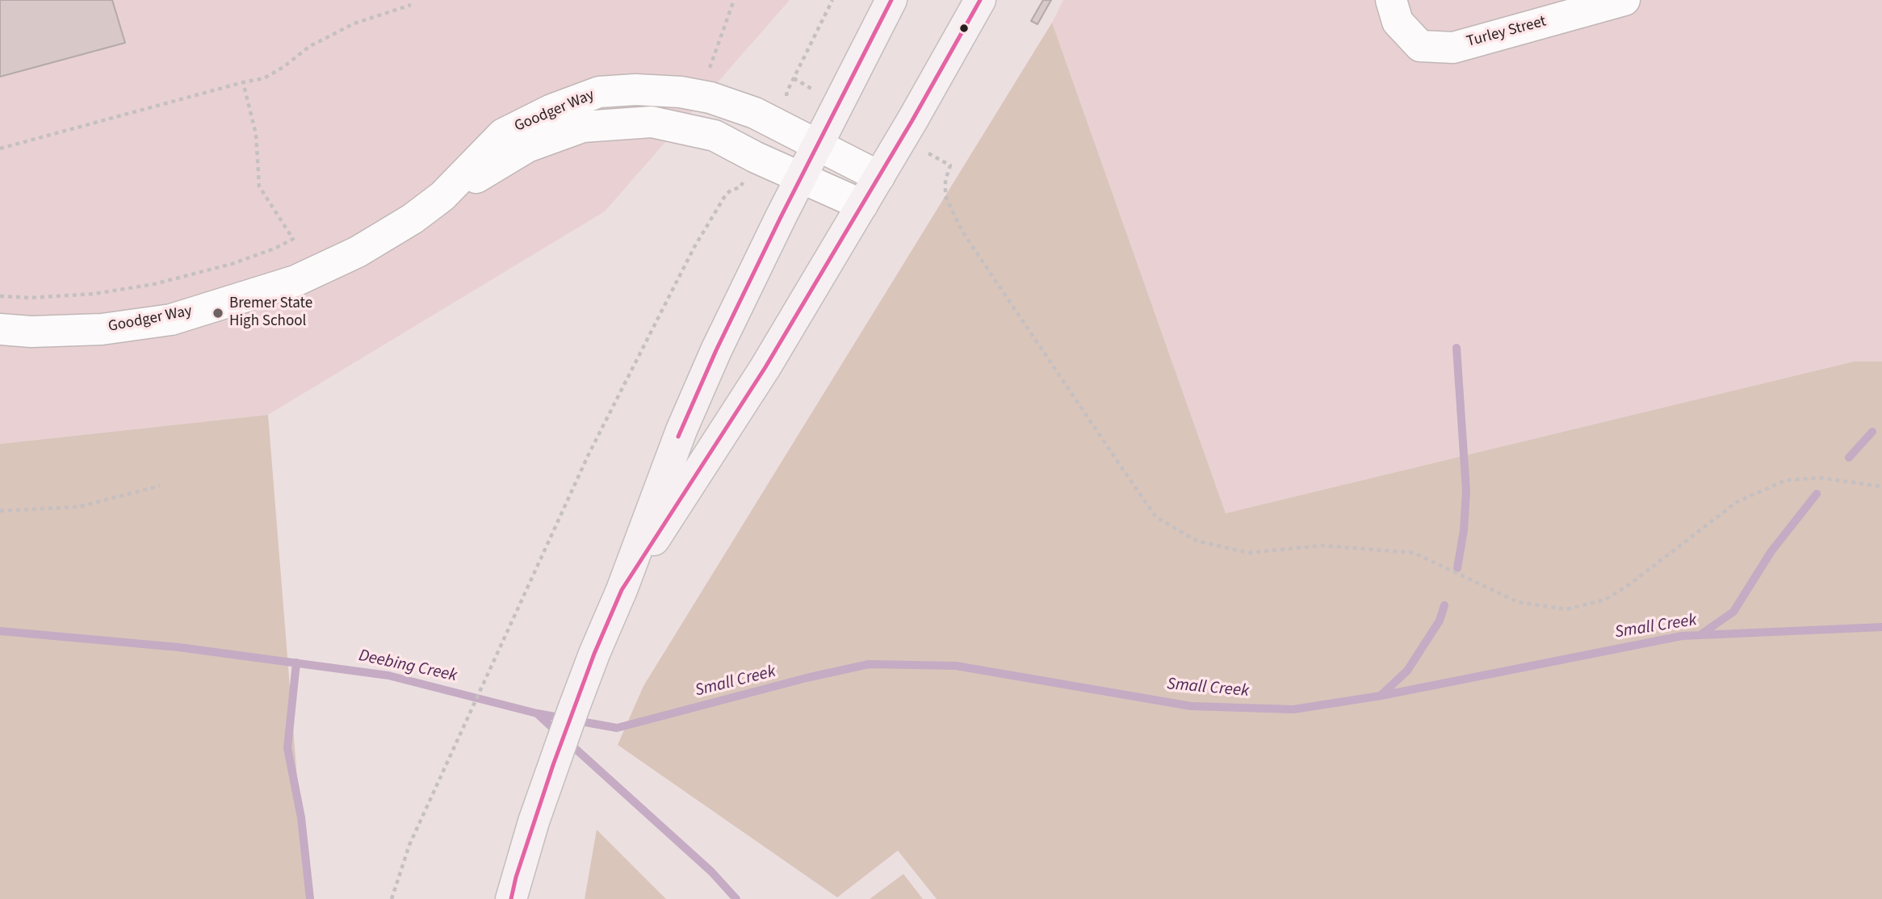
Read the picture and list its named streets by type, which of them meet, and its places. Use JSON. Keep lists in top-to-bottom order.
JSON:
{
  "streets": {
    "street": ["Turley Street", "Goodger Way"]
  },
  "water": ["Small Creek", "Deebing Creek"],
  "places": ["Bremer State High School"]
}
